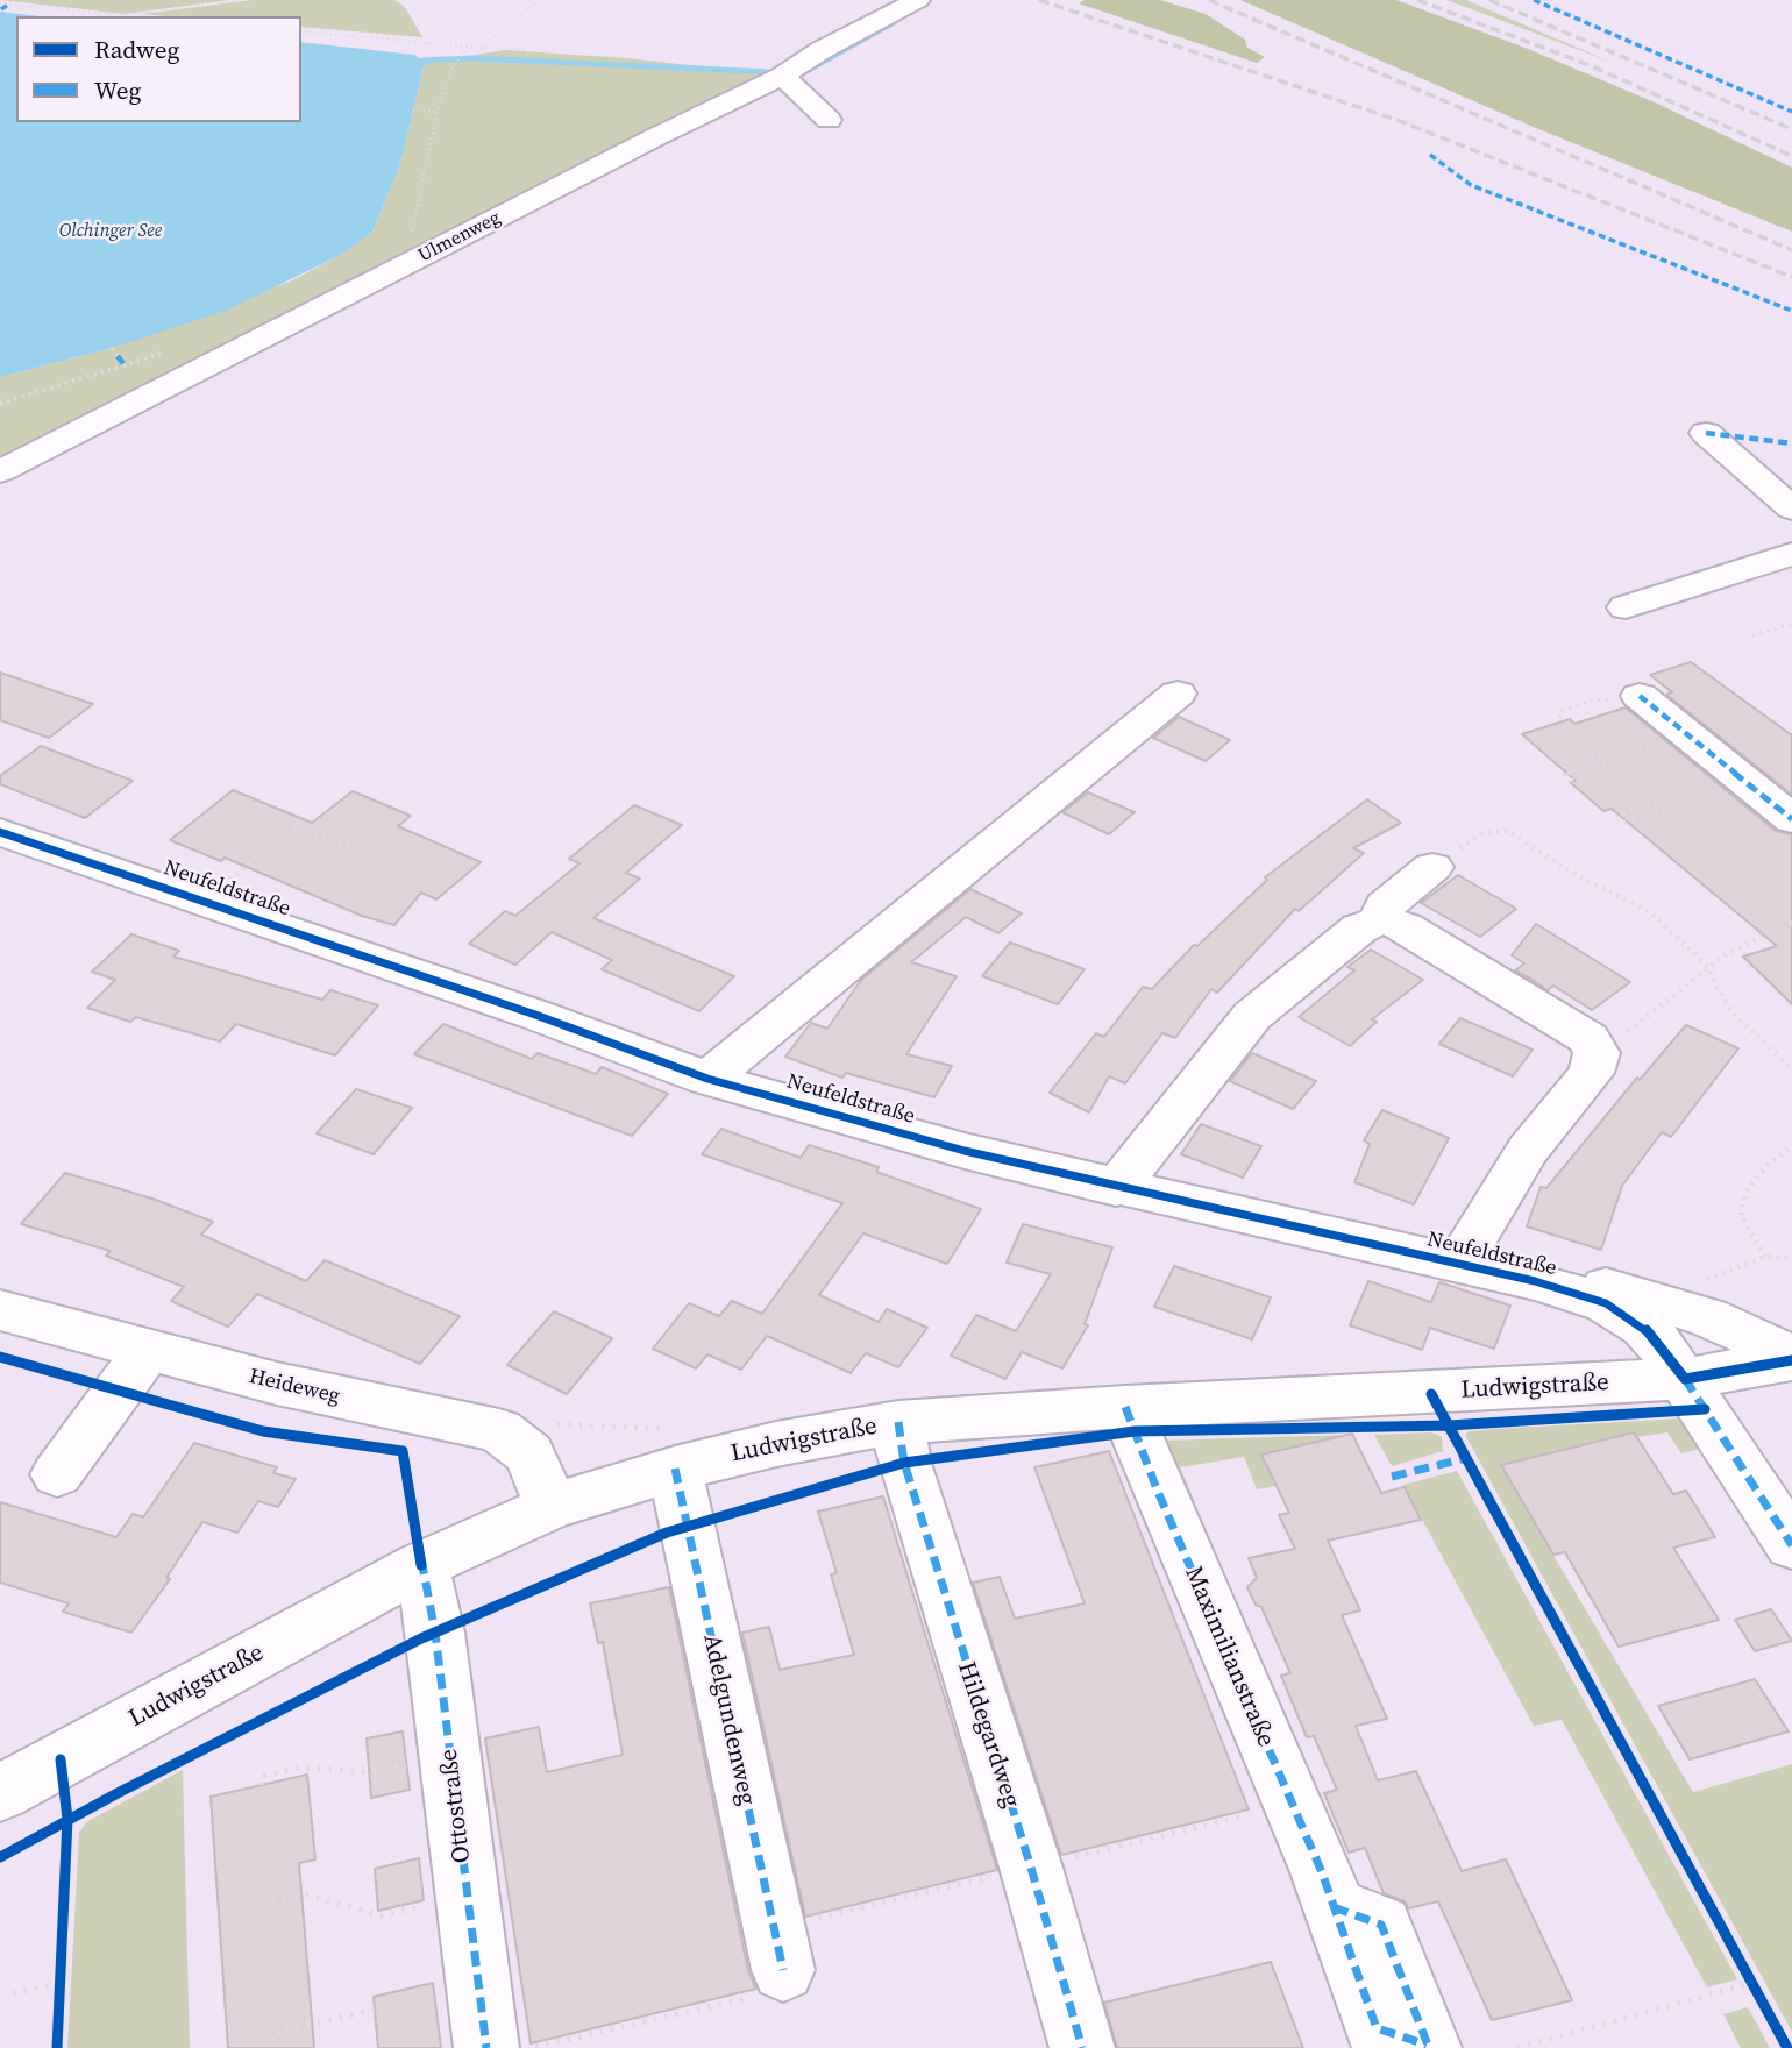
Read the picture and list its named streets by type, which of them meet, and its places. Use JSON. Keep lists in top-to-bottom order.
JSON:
{
  "streets": {
    "street": [
      "Ulmenweg",
      "Neufeldstraße",
      "Heideweg",
      "Ludwigstraße",
      "Maximilianstraße",
      "Adelgundenweg",
      "Hildegardweg",
      "Ottostraße"
    ]
  },
  "crossings": [
    ["Neufeldstraße", "Ludwigstraße"],
    ["Heideweg", "Ludwigstraße"],
    ["Ludwigstraße", "Maximilianstraße"],
    ["Ludwigstraße", "Adelgundenweg"],
    ["Ludwigstraße", "Hildegardweg"],
    ["Ludwigstraße", "Ottostraße"]
  ],
  "water": ["Olchinger See"],
  "legend": ["Radweg", "Weg"]
}
